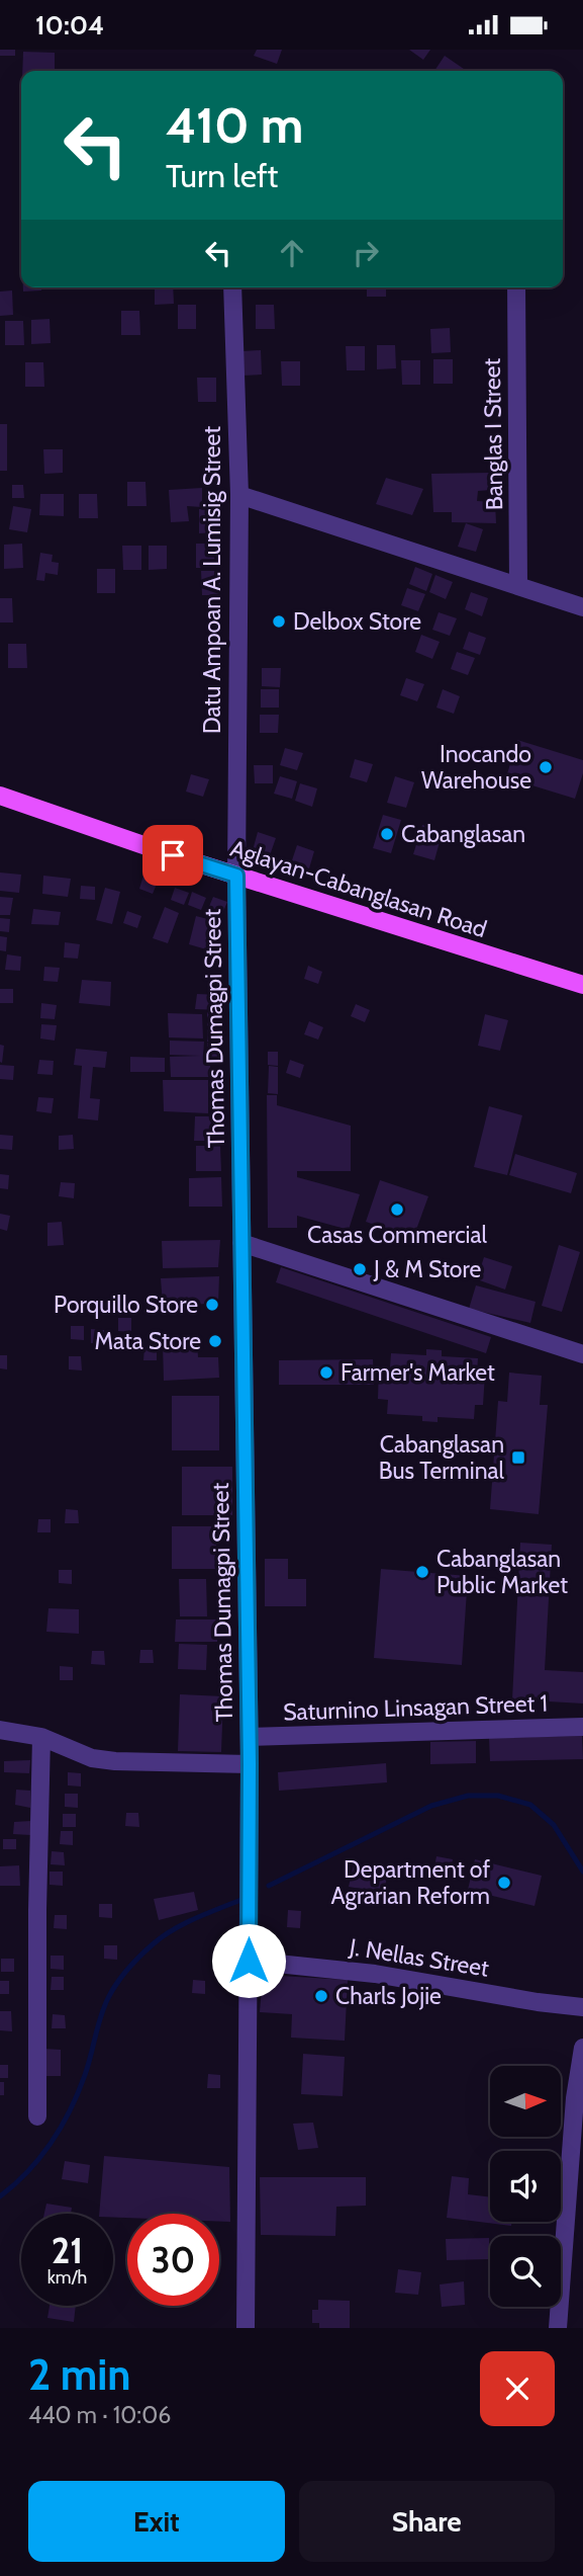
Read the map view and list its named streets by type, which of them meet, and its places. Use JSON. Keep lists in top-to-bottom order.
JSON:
{
  "streets": {
    "main road": ["Aglayan-Cabanglasan Road"],
    "street": [
      "Banglas I Street",
      "Datu Ampoan A. Lumisig Street",
      "Thomas Dumagpi Street",
      "Saturnino Linsagan Street 1",
      "J. Nellas Street"
    ]
  },
  "crossings": [
    ["Datu Ampoan A. Lumisig Street", "Aglayan-Cabanglasan Road"],
    ["Datu Ampoan A. Lumisig Street", "Thomas Dumagpi Street"],
    ["Aglayan-Cabanglasan Road", "Thomas Dumagpi Street"],
    ["Thomas Dumagpi Street", "Saturnino Linsagan Street 1"],
    ["Thomas Dumagpi Street", "J. Nellas Street"]
  ],
  "places": {
    "other": [
      "Delbox Store",
      "Inocando Warehouse",
      "Cabanglasan",
      "Casas Commercial",
      "J & M Store",
      "Porquillo Store",
      "Mata Store",
      "Farmer's Market",
      "Cabanglasan Public Market",
      "Department of Agrarian Reform",
      "Charls Jojie"
    ],
    "transit": ["Cabanglasan Bus Terminal"]
  },
  "north": "right",
  "page": {
    "status": "10:04",
    "turn": ["410 m", "Turn left"],
    "speed": "21 km/h",
    "limit": "30",
    "heading": ["2 min", "440 m · 10:06"],
    "buttons": ["Exit", "Share"]
  }
}
